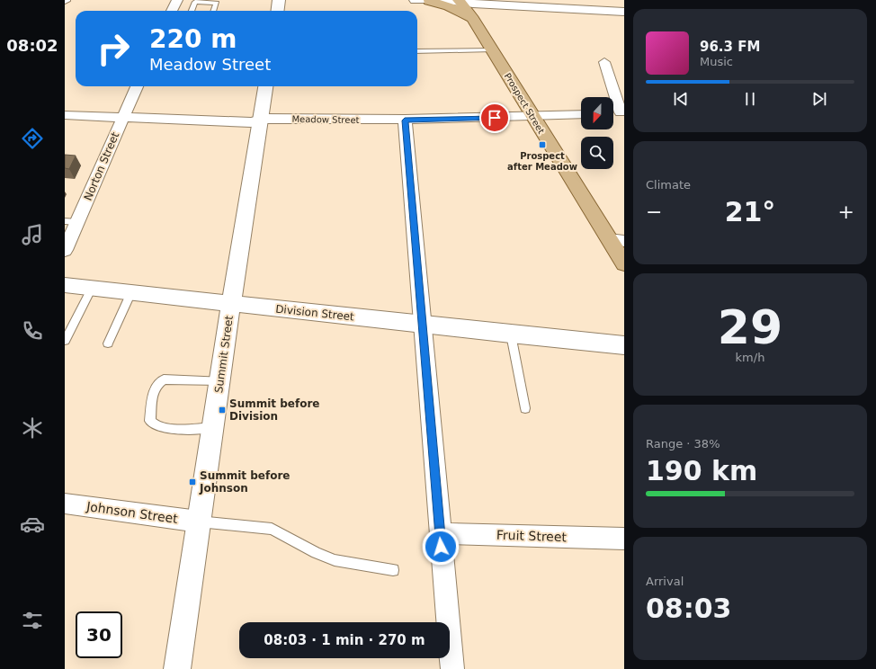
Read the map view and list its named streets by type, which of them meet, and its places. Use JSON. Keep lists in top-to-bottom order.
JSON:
{
  "streets": {
    "main road": ["Prospect Street", "Division Street", "Summit Street"],
    "street": [
      "Meadow Street",
      "Norton Street",
      "Johnson Street",
      "Fruit Street"
    ]
  },
  "crossings": [
    ["Prospect Street", "Meadow Street"],
    ["Meadow Street", "Norton Street"],
    ["Meadow Street", "Summit Street"],
    ["Division Street", "Summit Street"],
    ["Summit Street", "Johnson Street"]
  ],
  "places": {
    "transit": ["Prospect after Meadow", "Summit before Division", "Summit before Johnson"]
  },
  "north": "bottom",
  "page": {
    "tabs": "08:02",
    "turn": ["220 m", "Meadow Street"],
    "song": ["96.3 FM", "Music"],
    "tile": [
      "Climate",
      ["29", "km/h"],
      ["Range · 38%", "190 km"],
      ["Arrival", "08:03"]
    ],
    "heat": ["−", "21°", "+"],
    "limit": "30",
    "trip": "08:03 · 1 min · 270 m"
  }
}
